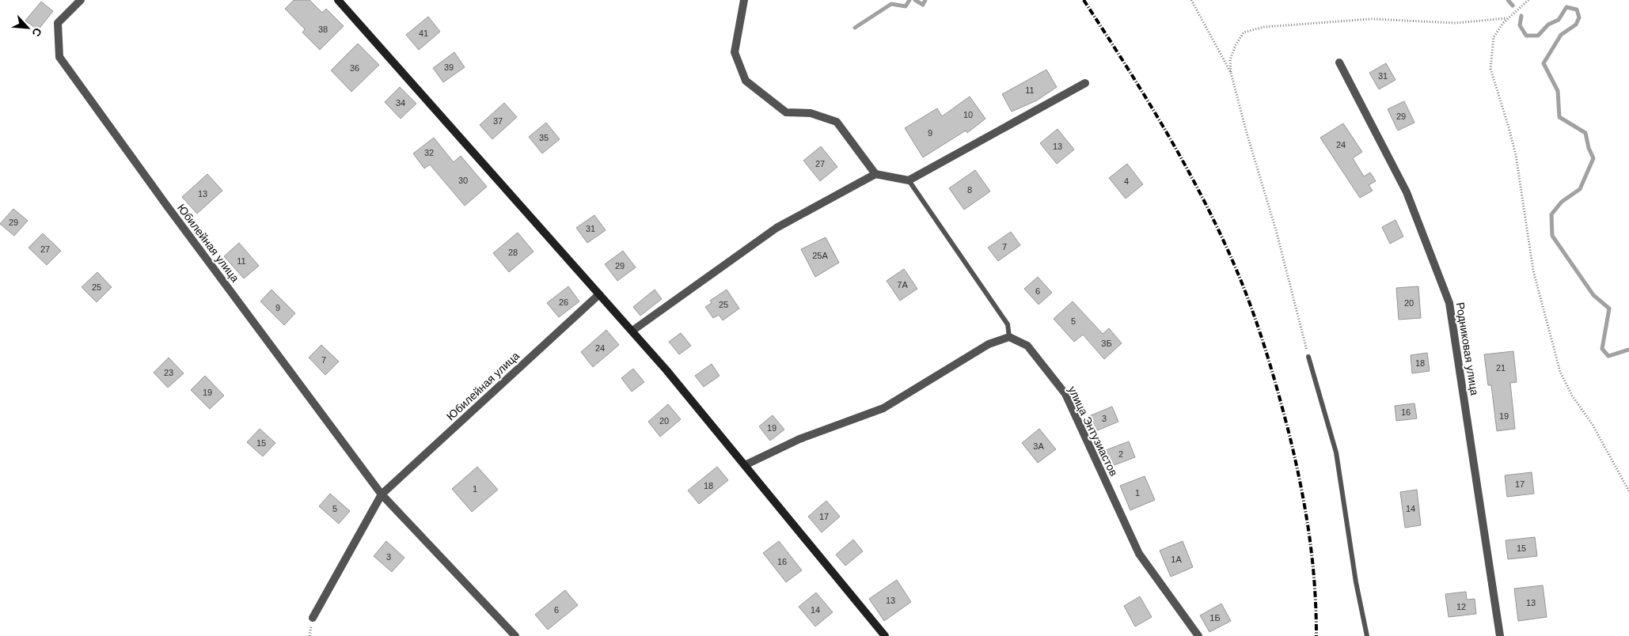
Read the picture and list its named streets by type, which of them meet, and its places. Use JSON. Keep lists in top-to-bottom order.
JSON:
{
  "streets": {
    "street": ["Юбилейная улица", "Родниковая улица", "улица Энтузиастов"]
  },
  "house_numbers": [
    "38",
    "41",
    "39",
    "36",
    "31",
    "11",
    "34",
    "10",
    "29",
    "37",
    "9",
    "35",
    "24",
    "13",
    "32",
    "27",
    "30",
    "4",
    "8",
    "13",
    "29",
    "31",
    "7",
    "27",
    "28",
    "25А",
    "11",
    "29",
    "7А",
    "25",
    "6",
    "26",
    "20",
    "25",
    "9",
    "5",
    "3Б",
    "24",
    "7",
    "18",
    "21",
    "23",
    "19",
    "16",
    "19",
    "3",
    "20",
    "19",
    "15",
    "3А",
    "2",
    "17",
    "18",
    "1",
    "1",
    "5",
    "14",
    "17",
    "15",
    "3",
    "1А",
    "16",
    "13",
    "13",
    "12",
    "6",
    "14",
    "1Б"
  ],
  "north": "bottom right"
}
